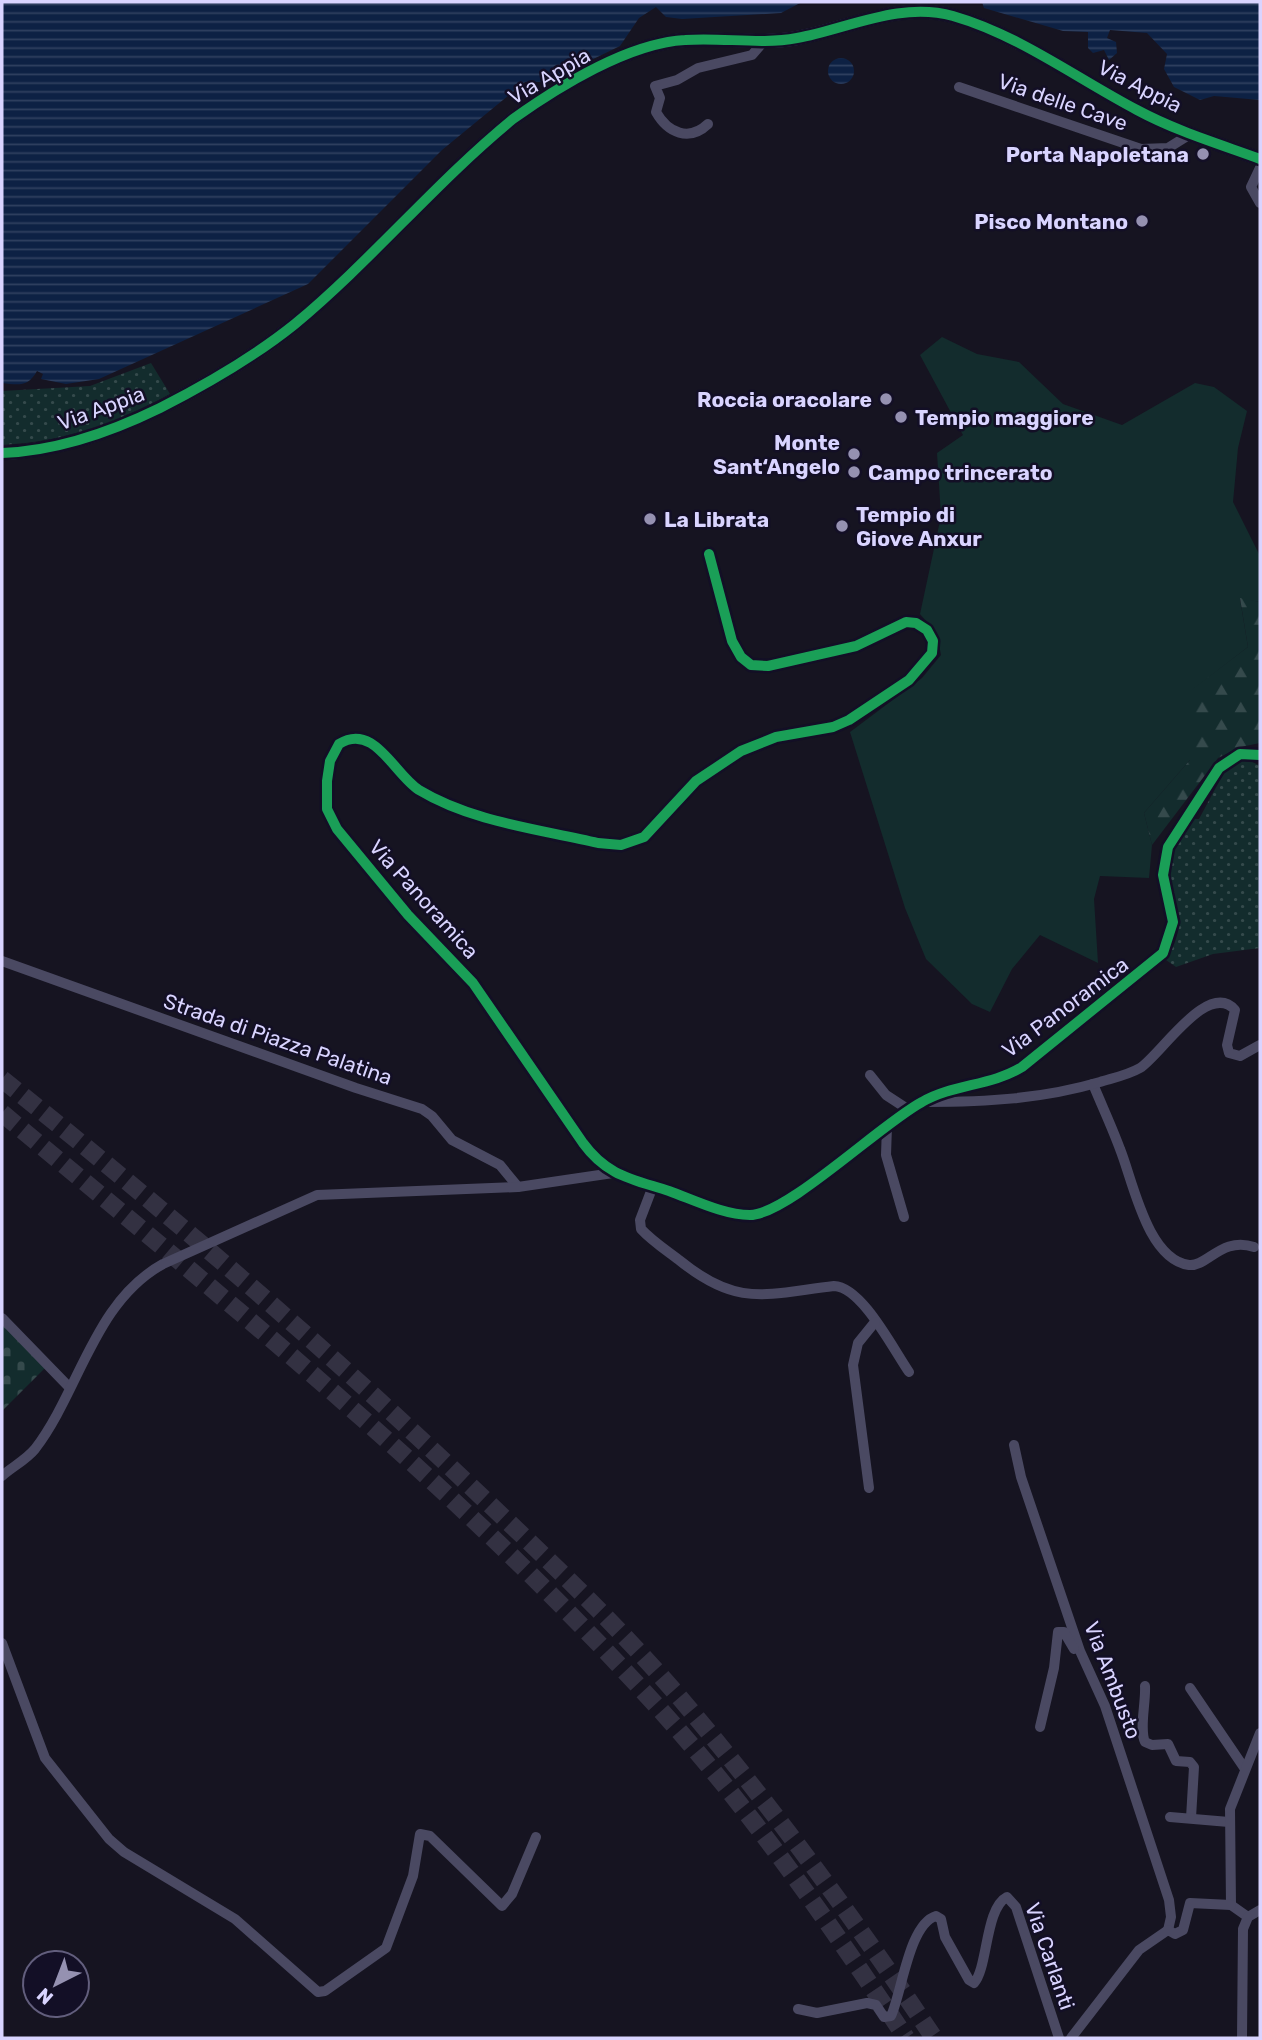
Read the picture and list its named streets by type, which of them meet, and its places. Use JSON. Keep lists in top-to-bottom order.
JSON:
{
  "streets": {
    "main road": ["Via Appia"],
    "street": [
      "Via delle Cave",
      "Via Panoramica",
      "Strada di Piazza Palatina",
      "Via Ambusto",
      "Via Carlanti"
    ]
  },
  "crossings": [
    ["Via Appia", "Via delle Cave"],
    ["Via Ambusto", "Via Carlanti"]
  ],
  "places": [
    "Porta Napoletana",
    "Pisco Montano",
    "Roccia oracolare",
    "Tempio maggiore",
    "Monte Sant‘Angelo",
    "Campo trincerato",
    "La Librata",
    "Tempio di Giove Anxur"
  ],
  "north": "bottom left"
}
